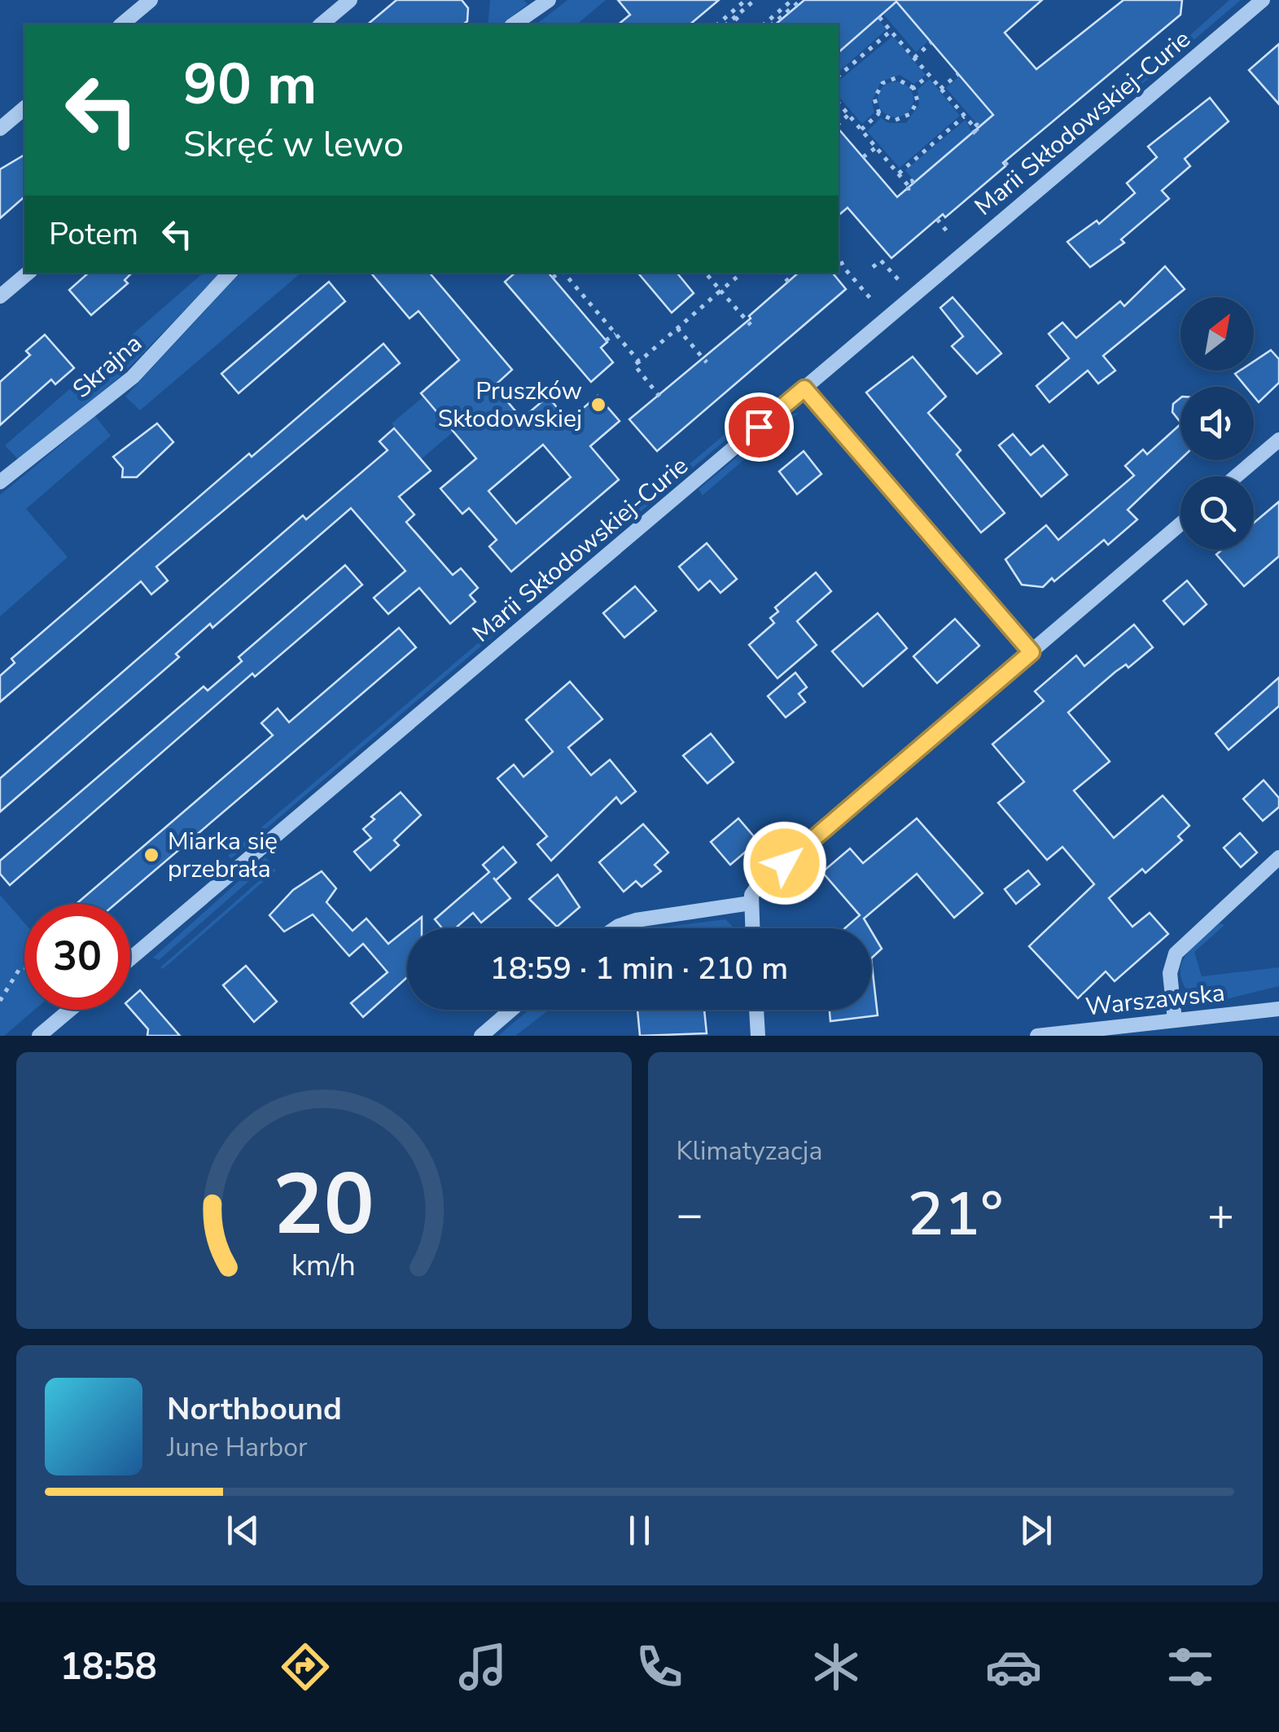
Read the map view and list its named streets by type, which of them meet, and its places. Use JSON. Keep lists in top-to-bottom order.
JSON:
{
  "streets": {
    "street": ["Marii Skłodowskiej-Curie", "Skrajna", "Warszawska"]
  },
  "places": ["Pruszków Skłodowskiej", "Miarka się przebrała"],
  "north": "top right",
  "page": {
    "turn": ["90 m", "Skręć w lewo"],
    "then": "Potem",
    "limit": "30",
    "trip": "18:59 · 1 min · 210 m",
    "tile": "Klimatyzacja",
    "heat": ["−", "21°", "+"],
    "song": ["Northbound", "June Harbor"],
    "tabs": "18:58",
    "gauge": ["20", "km/h"]
  }
}
